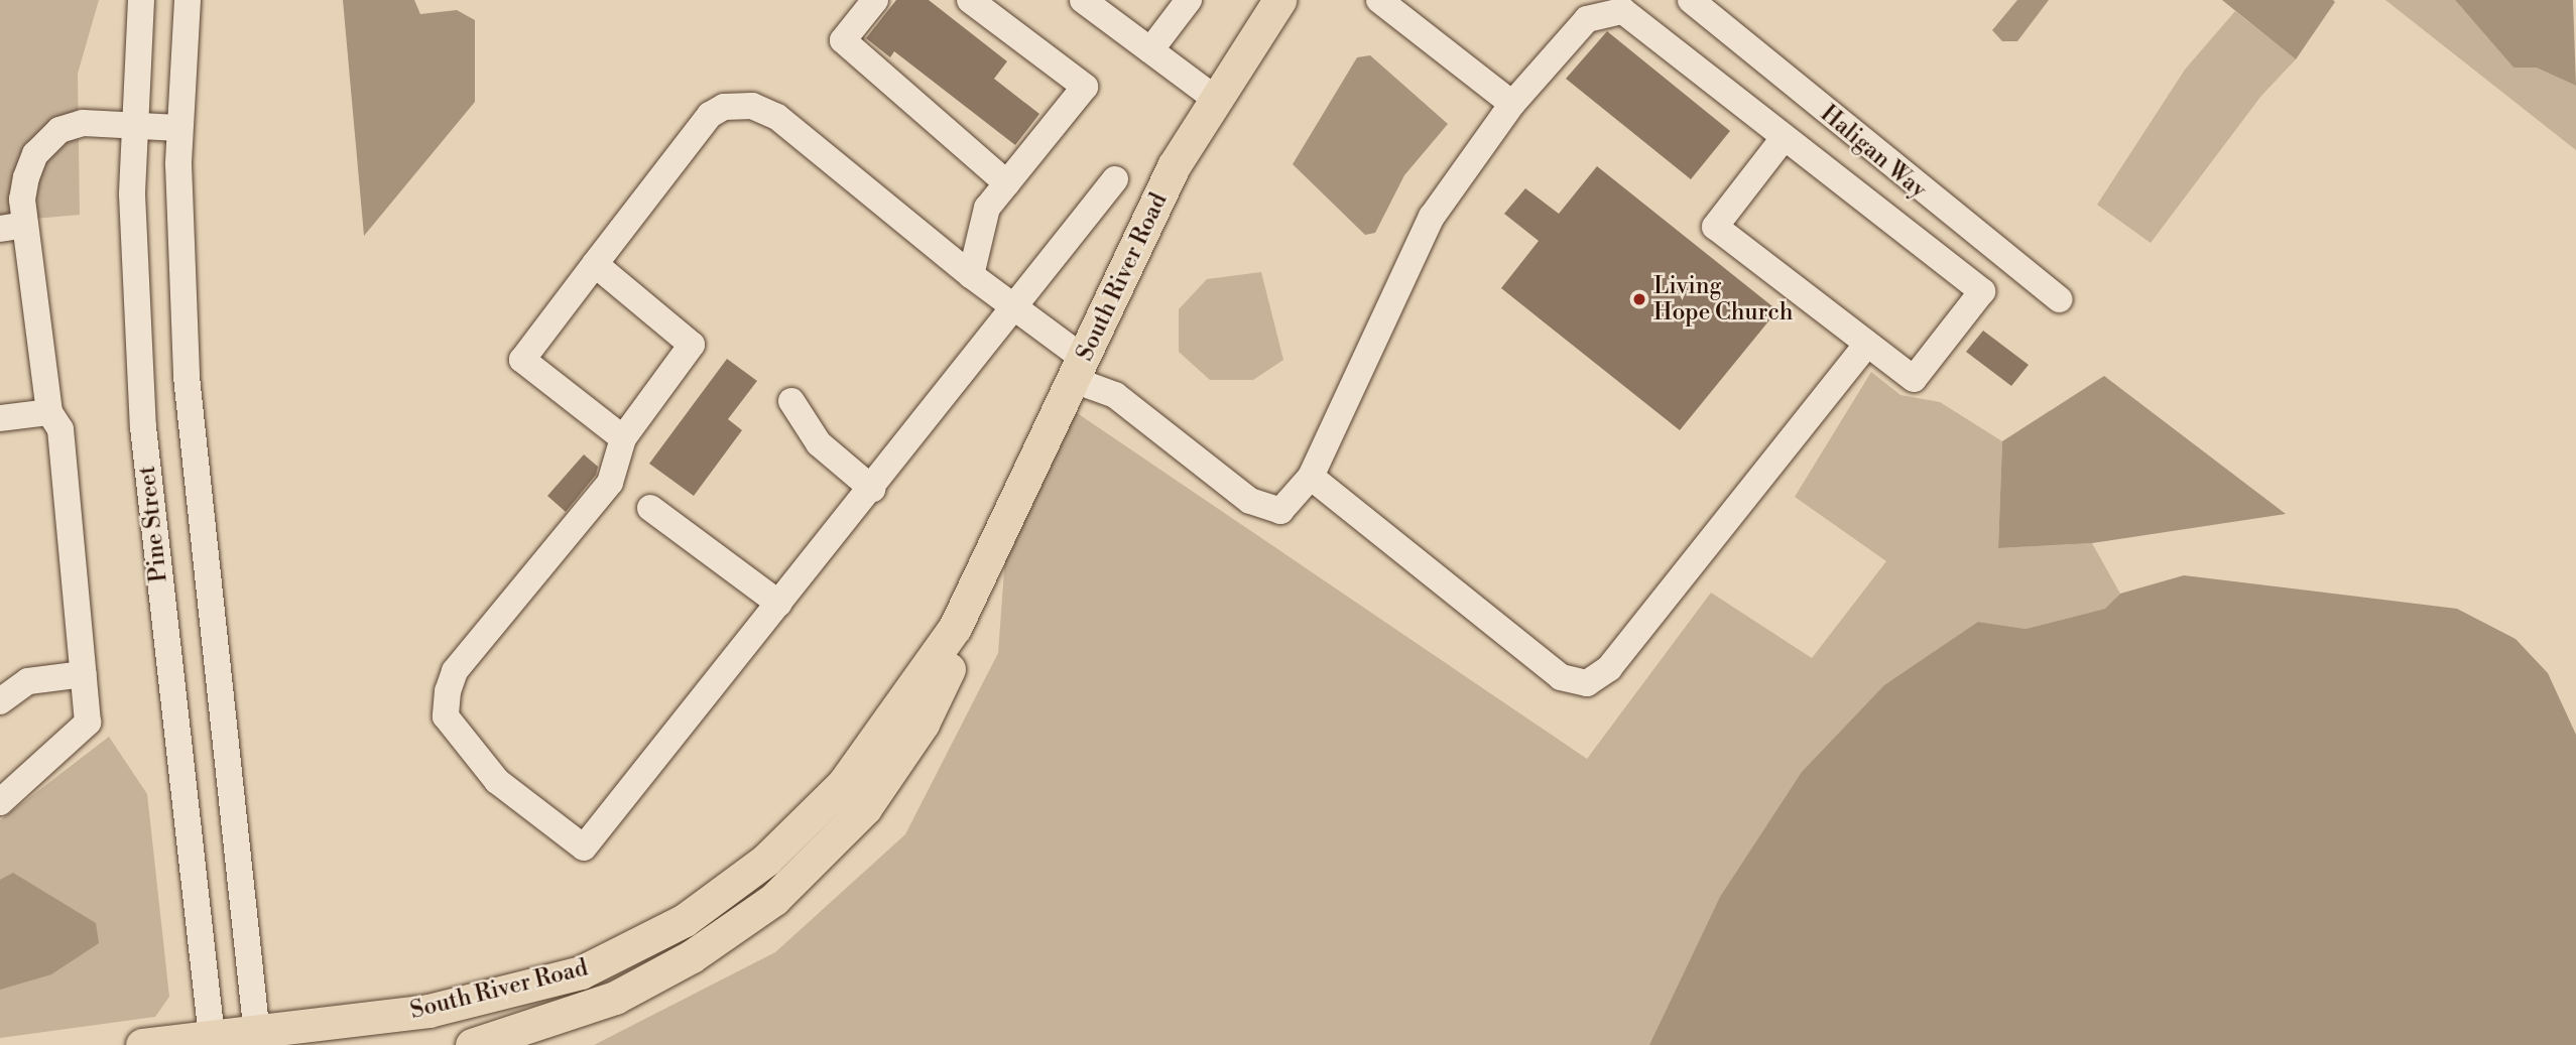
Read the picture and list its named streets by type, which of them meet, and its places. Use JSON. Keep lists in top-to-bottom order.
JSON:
{
  "streets": {
    "main road": ["South River Road"],
    "street": ["Haligan Way", "Pine Street"]
  },
  "crossings": [
    ["South River Road", "Pine Street"]
  ],
  "places": ["Living Hope Church"]
}
